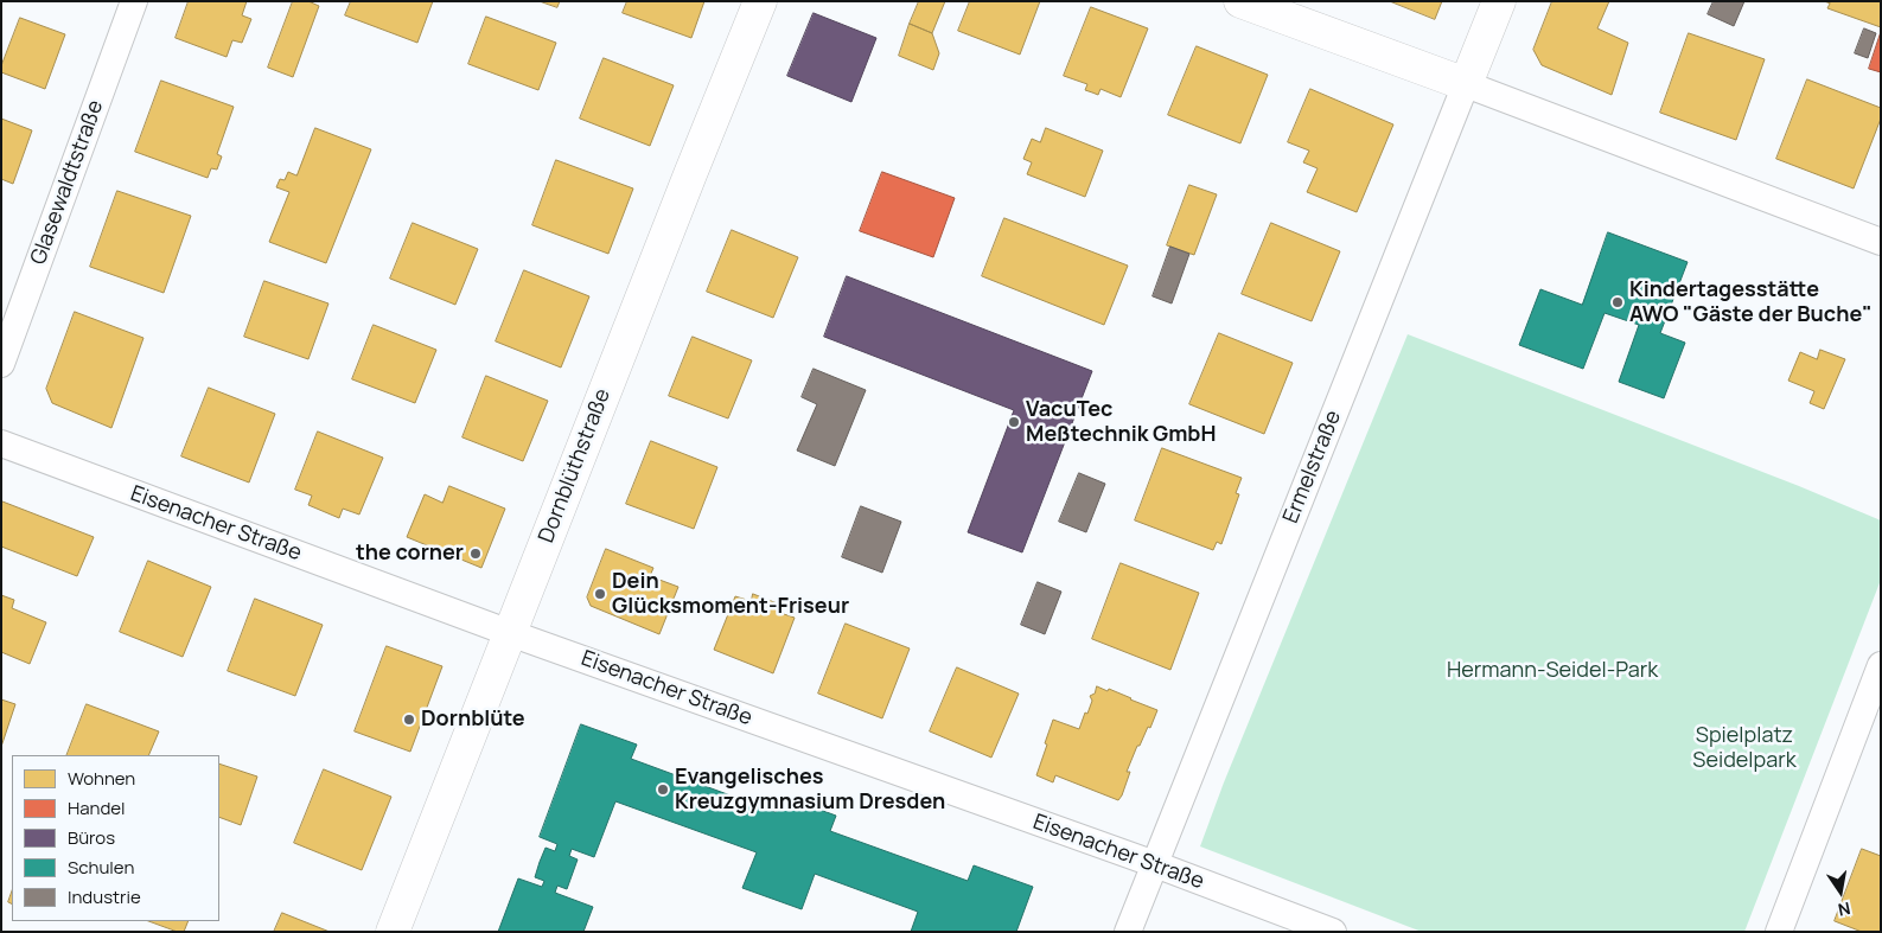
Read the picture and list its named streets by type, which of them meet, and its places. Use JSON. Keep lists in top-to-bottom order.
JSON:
{
  "streets": {
    "street": [
      "Glasewaldtstraße",
      "Dornblüthstraße",
      "Ermelstraße",
      "Eisenacher Straße"
    ]
  },
  "crossings": [
    ["Dornblüthstraße", "Eisenacher Straße"],
    ["Ermelstraße", "Eisenacher Straße"]
  ],
  "parks": ["Hermann-Seidel-Park", "Spielplatz Seidelpark"],
  "places": [
    "Kindertagesstätte AWO \"Gäste der Buche\"",
    "VacuTec Meßtechnik GmbH",
    "the corner",
    "Dein Glücksmoment-Friseur",
    "Dornblüte",
    "Evangelisches Kreuzgymnasium Dresden"
  ],
  "legend": [
    "Wohnen",
    "Handel",
    "Büros",
    "Schulen",
    "Industrie"
  ],
  "north": "bottom"
}
